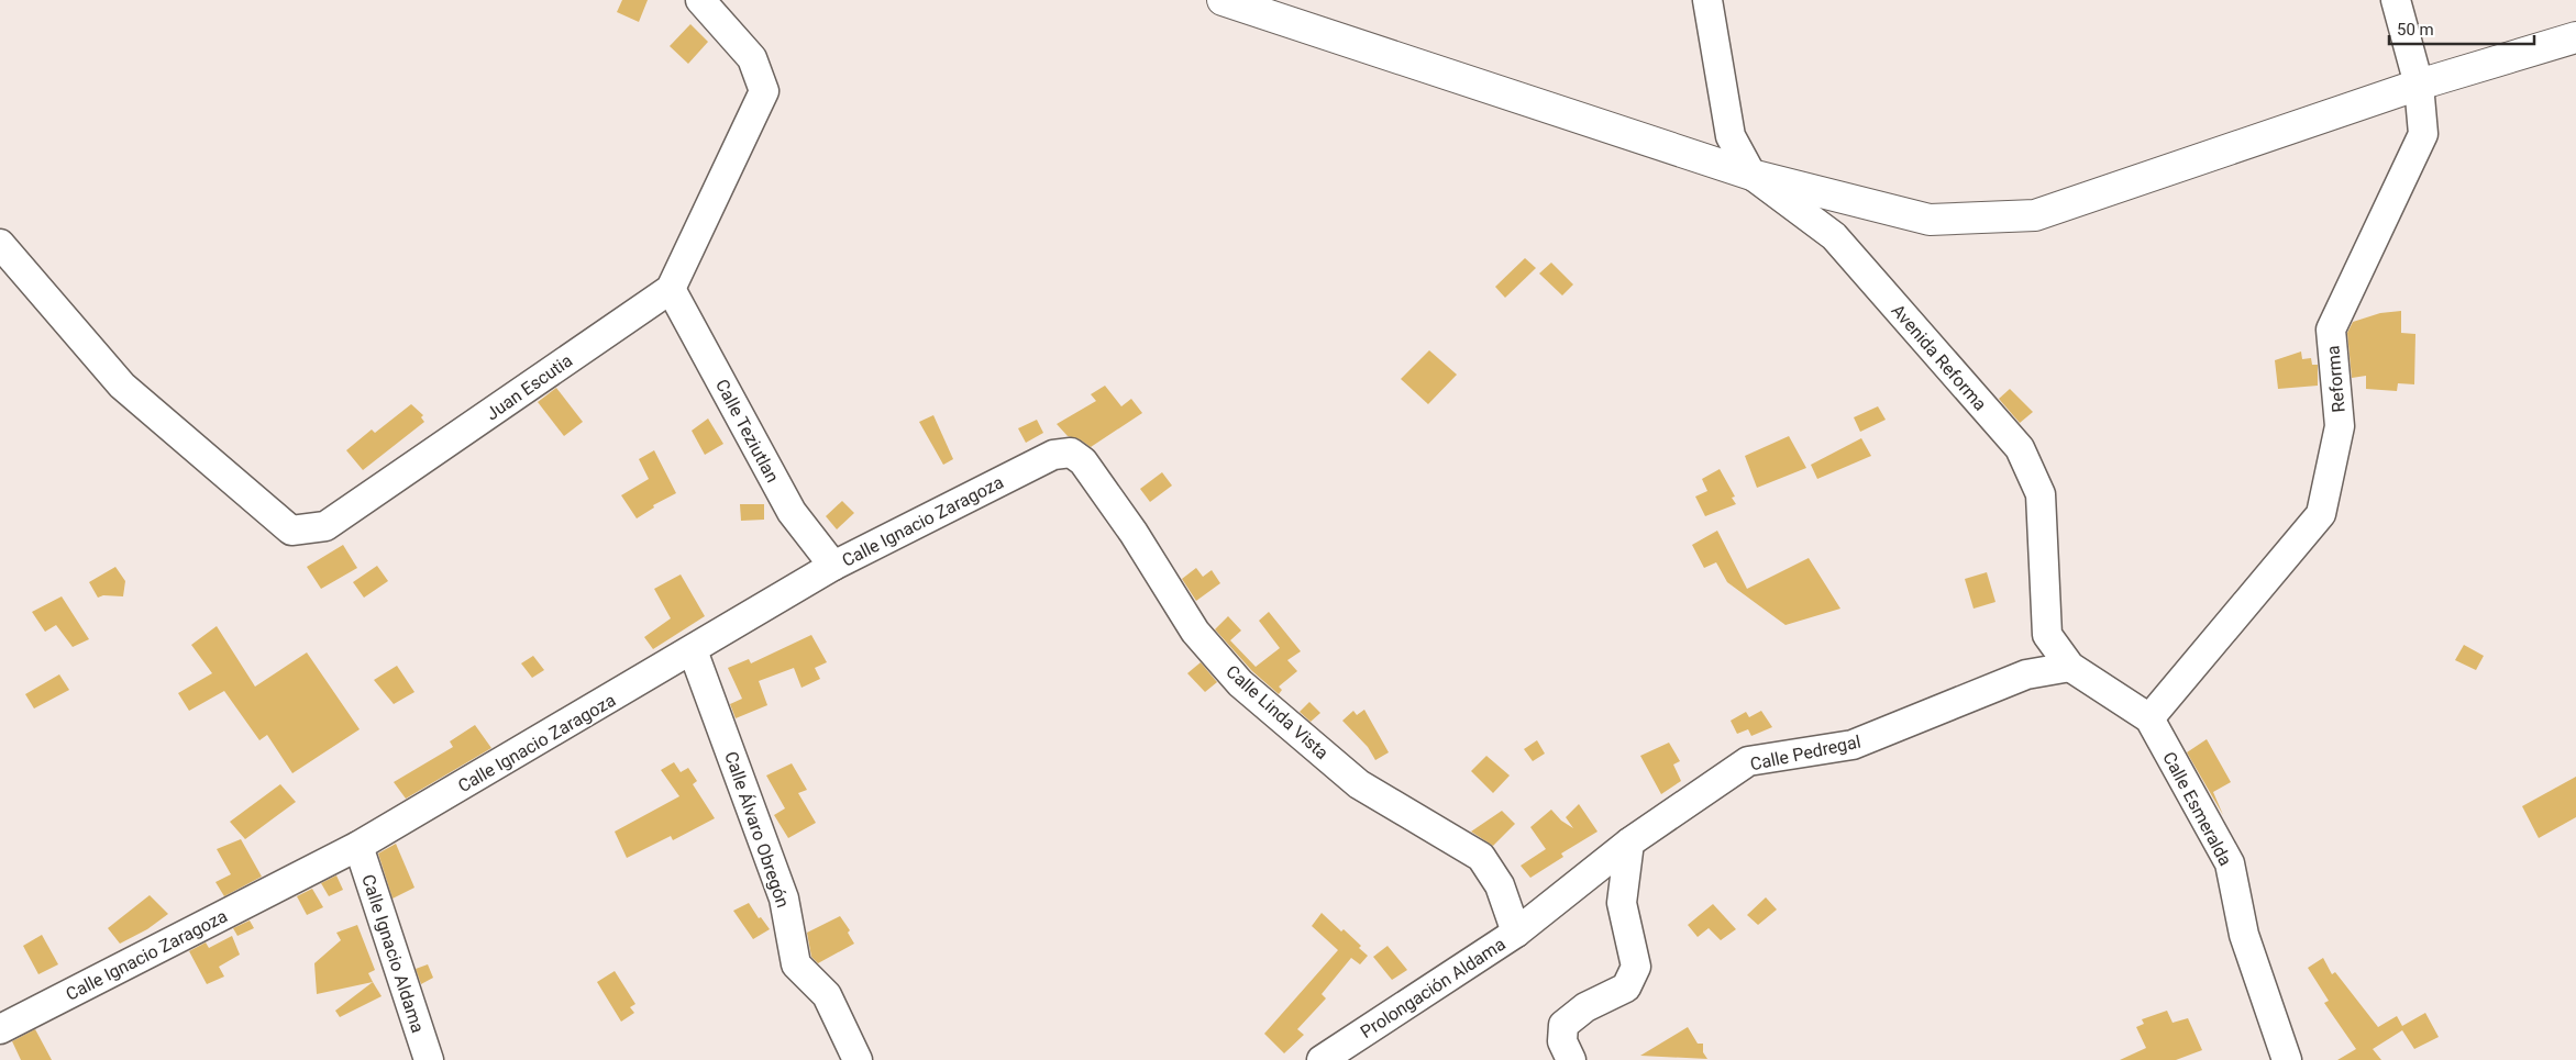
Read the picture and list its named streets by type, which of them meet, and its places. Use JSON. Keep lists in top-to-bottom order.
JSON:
{
  "streets": {
    "street": [
      "Avenida Reforma",
      "Reforma",
      "Juan Escutia",
      "Calle Teziutlan",
      "Calle Ignacio Zaragoza",
      "Calle Linda Vista",
      "Calle Pedregal",
      "Calle Esmeralda",
      "Calle Álvaro Obregón",
      "Calle Ignacio Aldama",
      "Prolongación Aldama"
    ]
  },
  "crossings": [
    ["Avenida Reforma", "Reforma"],
    ["Avenida Reforma", "Calle Pedregal"],
    ["Avenida Reforma", "Calle Esmeralda"],
    ["Reforma", "Calle Esmeralda"],
    ["Juan Escutia", "Calle Teziutlan"],
    ["Calle Teziutlan", "Calle Ignacio Zaragoza"],
    ["Calle Ignacio Zaragoza", "Calle Linda Vista"],
    ["Calle Ignacio Zaragoza", "Calle Álvaro Obregón"],
    ["Calle Ignacio Zaragoza", "Calle Ignacio Aldama"],
    ["Calle Linda Vista", "Calle Pedregal"],
    ["Calle Linda Vista", "Prolongación Aldama"],
    ["Calle Pedregal", "Prolongación Aldama"]
  ],
  "scale_bar": "50 m"
}
